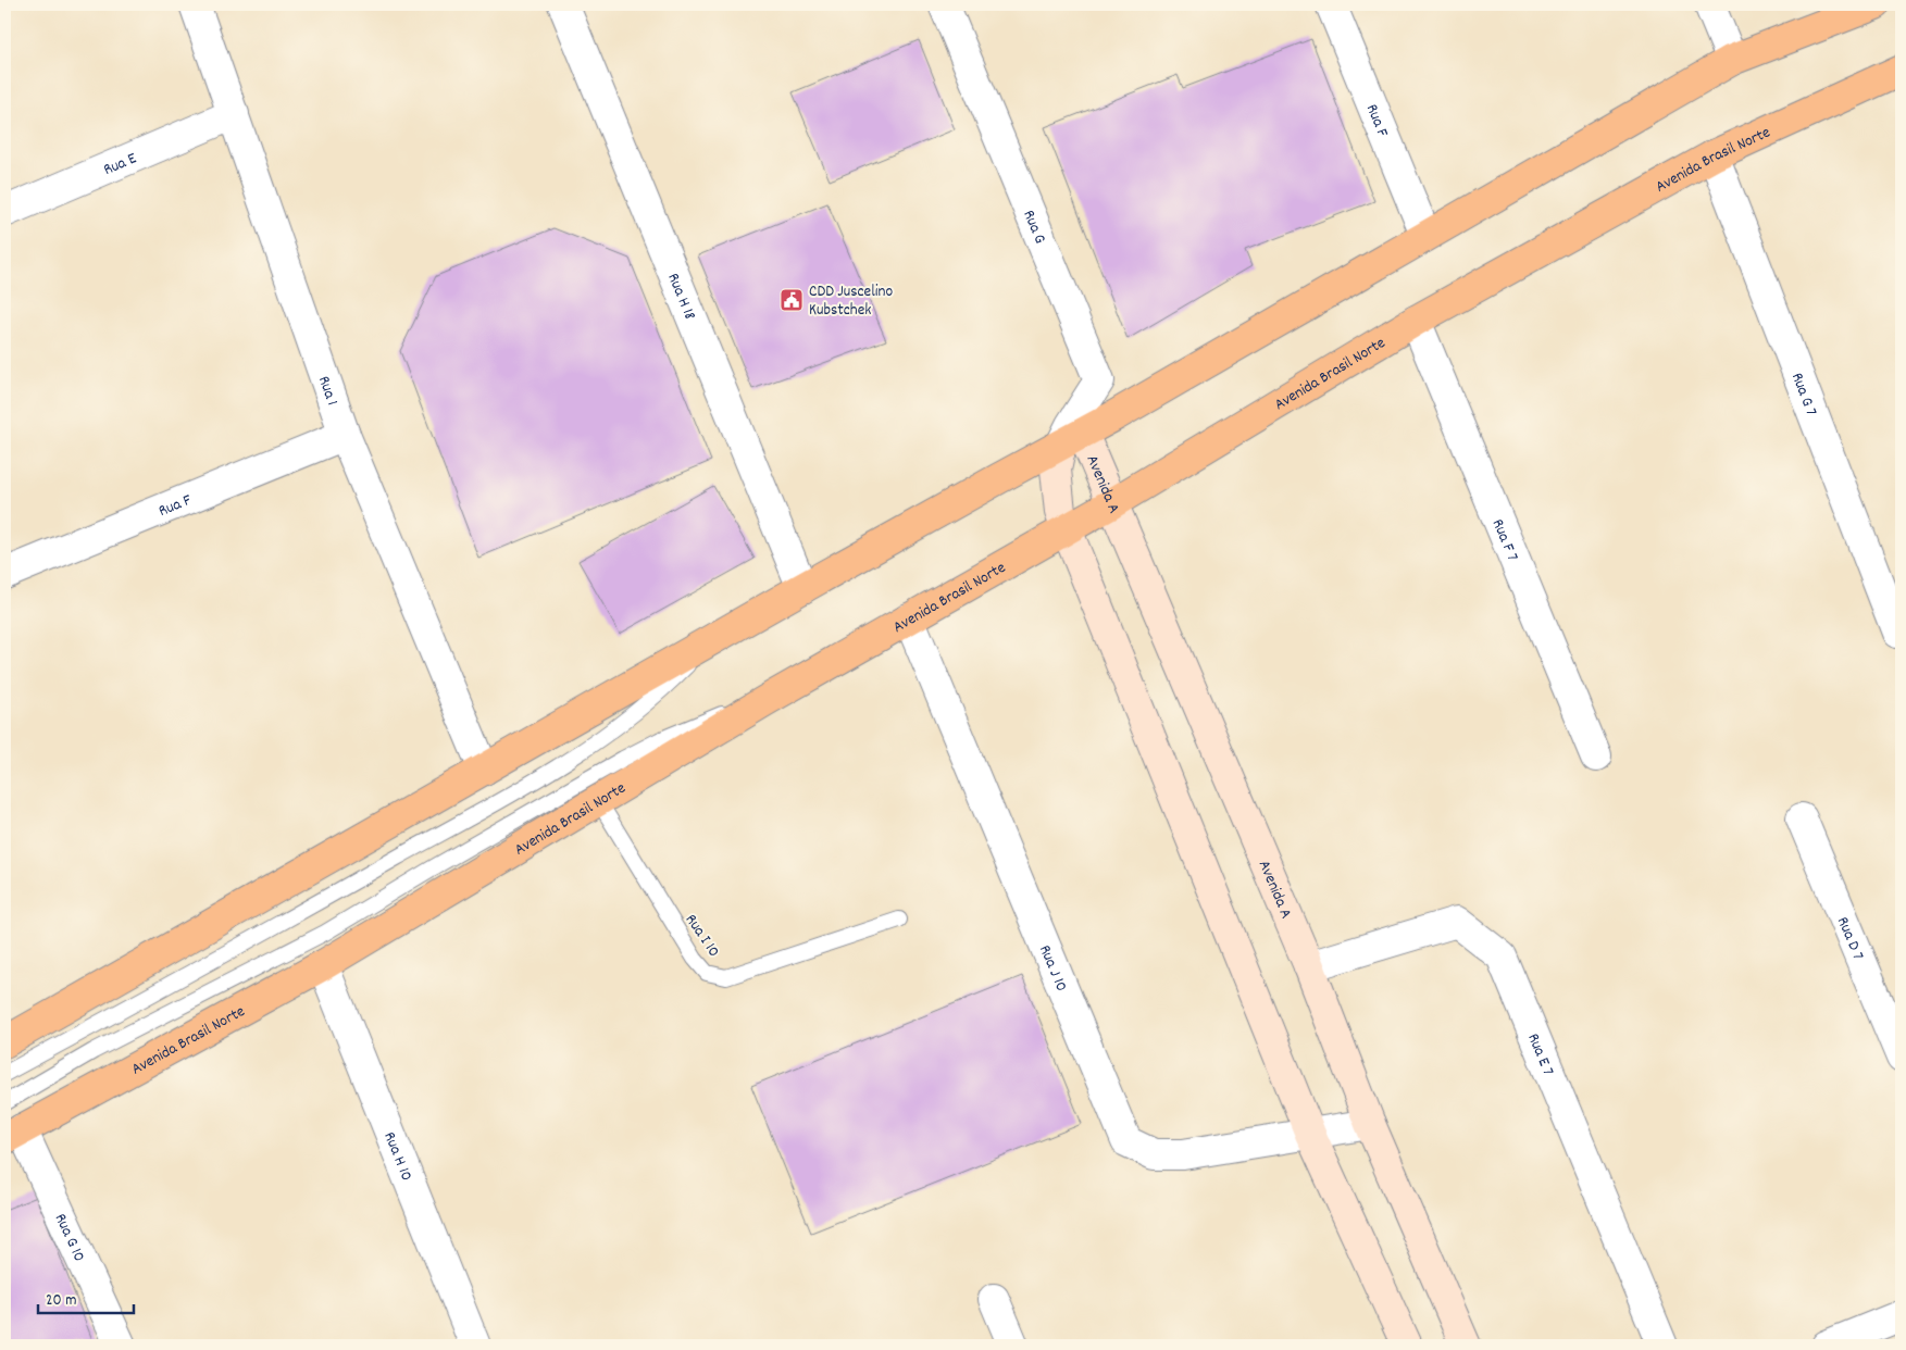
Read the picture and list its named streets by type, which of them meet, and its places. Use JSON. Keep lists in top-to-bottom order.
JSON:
{
  "streets": {
    "main road": ["Avenida Brasil Norte"],
    "street": [
      "Rua F",
      "Rua E",
      "Rua G",
      "Rua H 18",
      "Rua 1",
      "Rua G 7",
      "Avenida A",
      "Rua F 7",
      "Rua D 7",
      "Rua J 10",
      "Rua E 7",
      "Rua H 10",
      "Rua G 10"
    ],
    "lane": ["Rua I 10"]
  },
  "crossings": [
    ["Rua F", "Rua 1"],
    ["Avenida Brasil Norte", "Rua G 7"],
    ["Avenida Brasil Norte", "Avenida A"],
    ["Avenida Brasil Norte", "Rua F 7"],
    ["Avenida Brasil Norte", "Rua I 10"],
    ["Avenida Brasil Norte", "Rua J 10"],
    ["Avenida Brasil Norte", "Rua H 10"],
    ["Avenida Brasil Norte", "Rua G 10"],
    ["Rua E", "Rua 1"],
    ["Rua G", "Avenida A"],
    ["Avenida A", "Rua J 10"],
    ["Avenida A", "Rua E 7"]
  ],
  "places": {
    "public building": ["CDD Juscelino Kubstchek"]
  },
  "scale_bar": "20 m"
}
